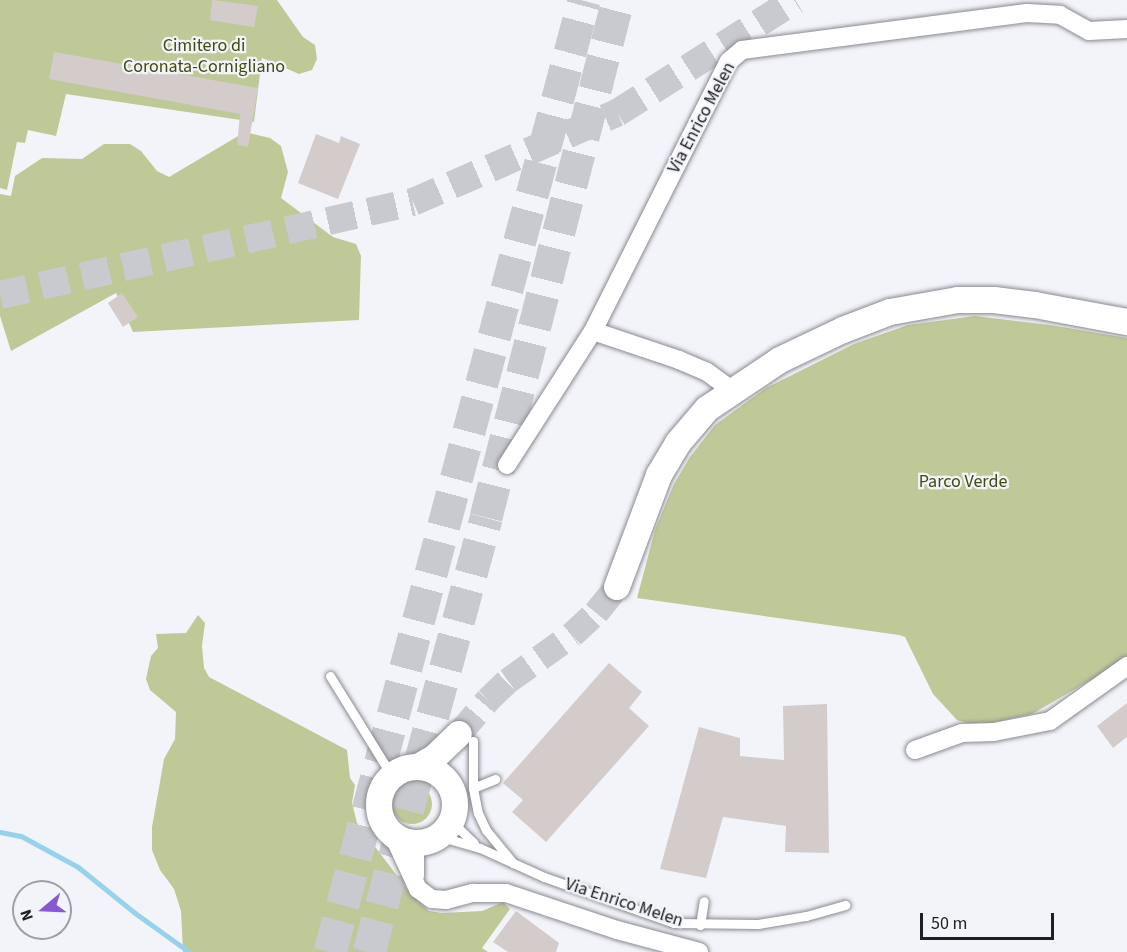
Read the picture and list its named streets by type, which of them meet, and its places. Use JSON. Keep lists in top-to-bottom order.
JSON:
{
  "streets": {
    "street": ["Via Enrico Melen"]
  },
  "parks": ["Cimitero di Coronata-Cornigliano", "Parco Verde"],
  "scale_bar": "50 m",
  "north": "left"
}
